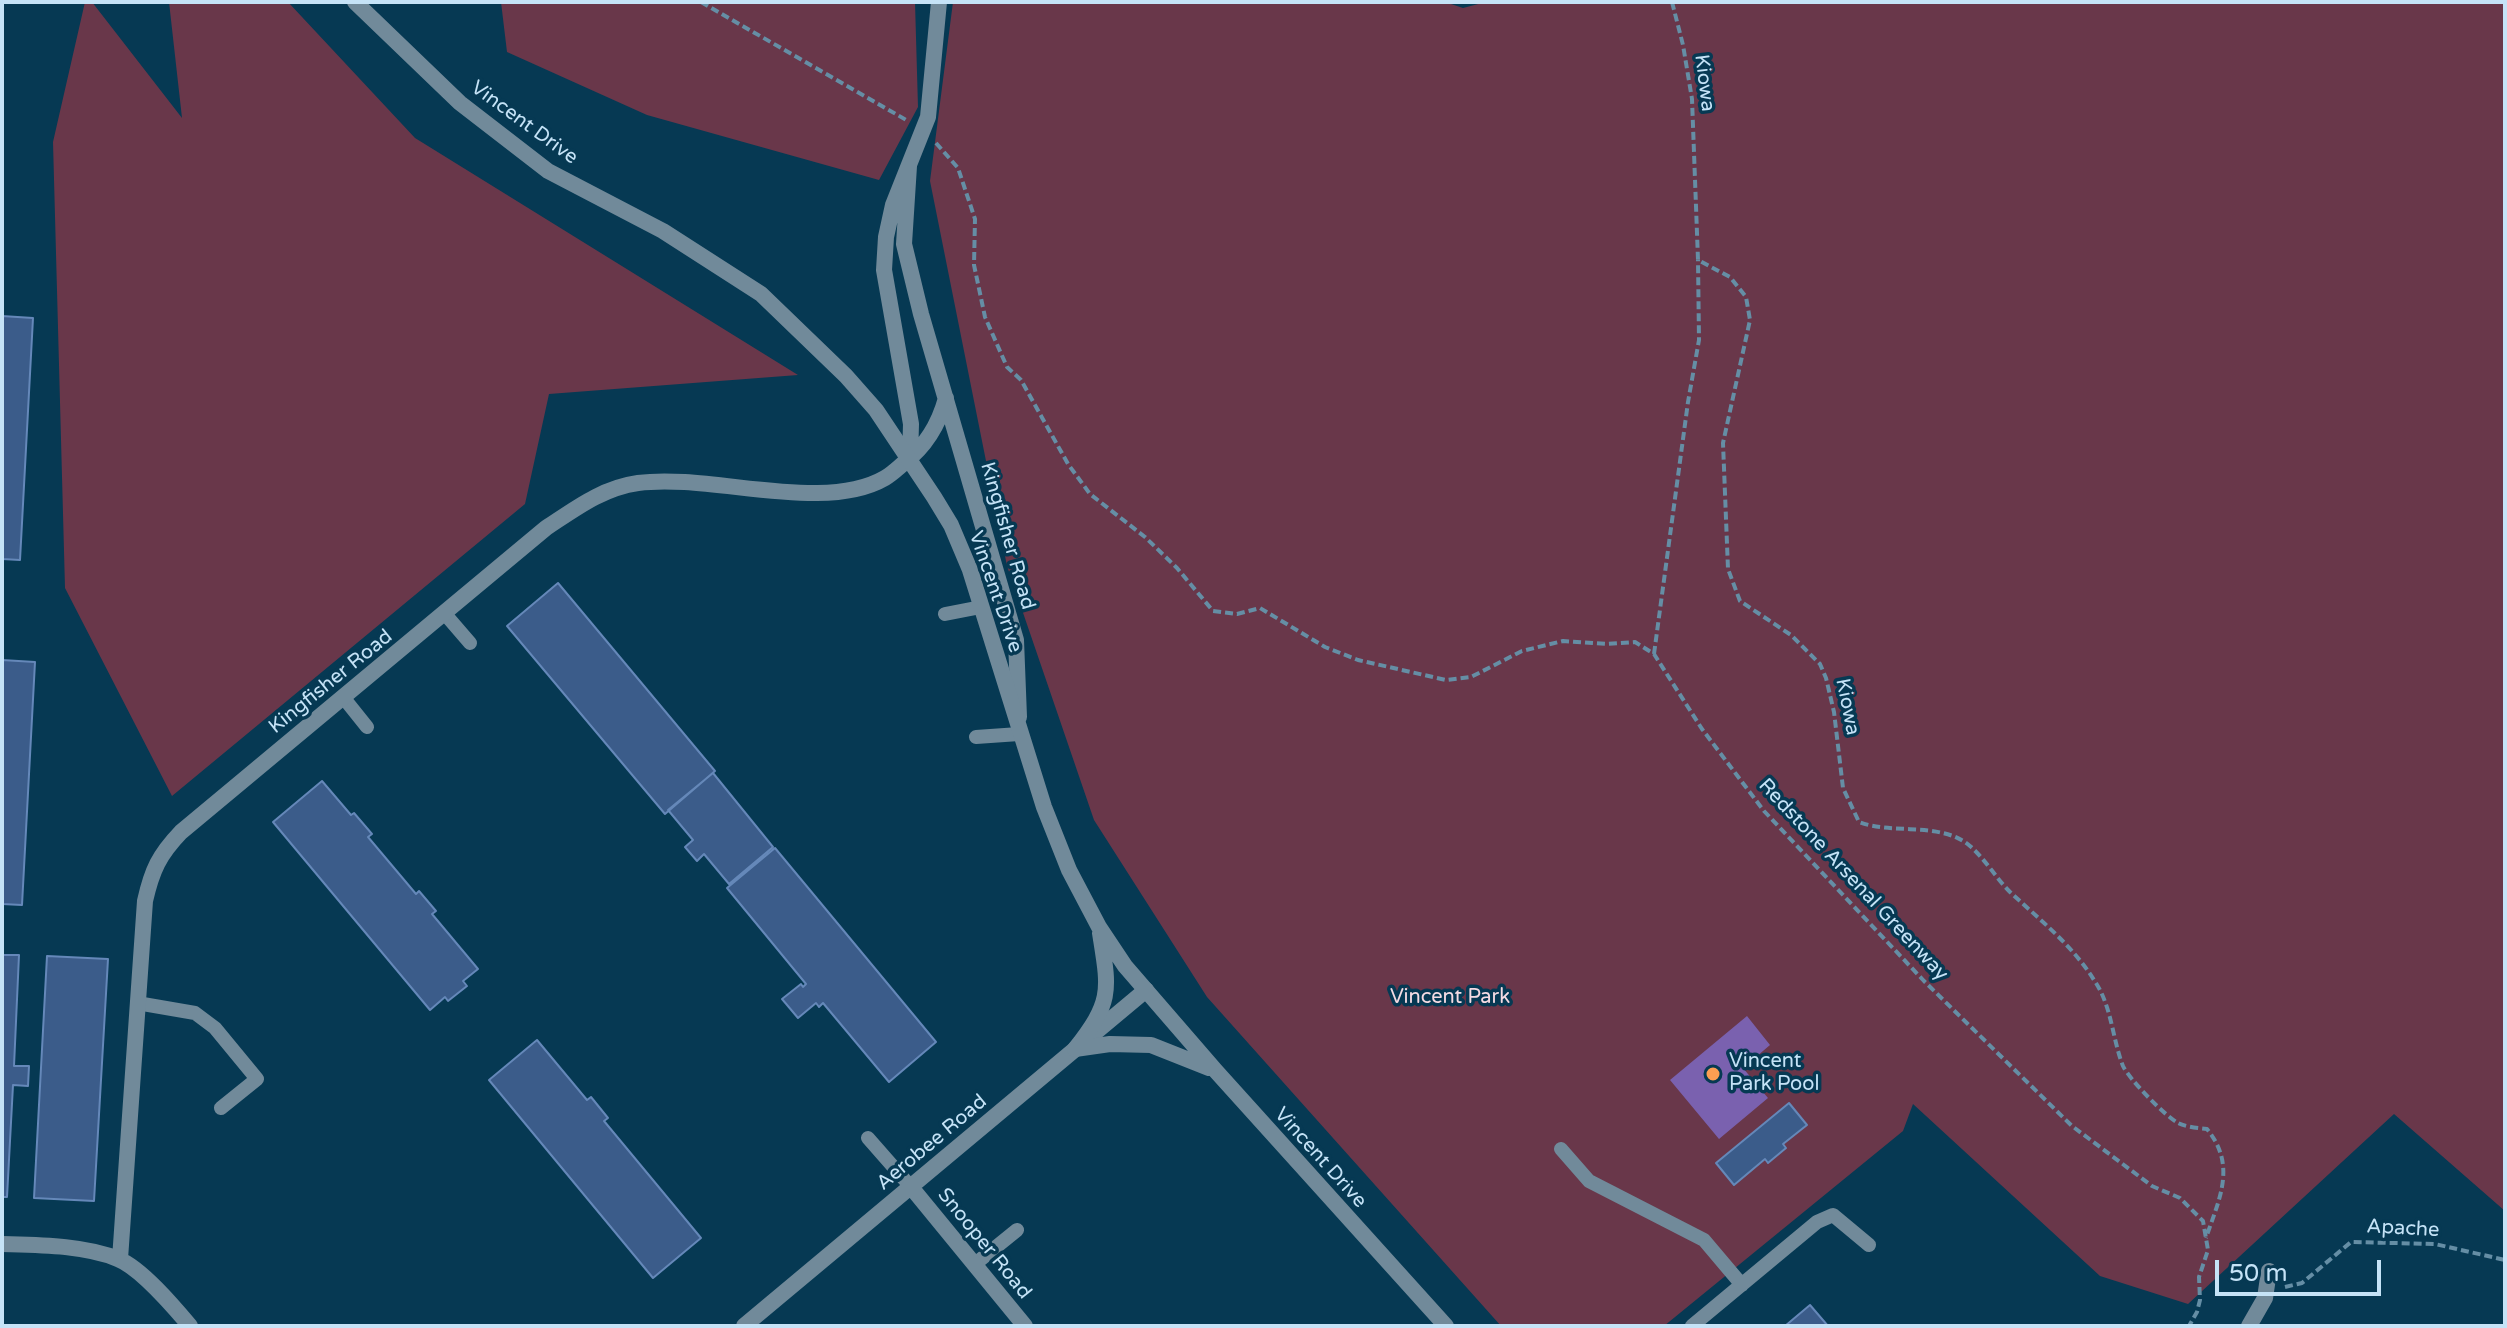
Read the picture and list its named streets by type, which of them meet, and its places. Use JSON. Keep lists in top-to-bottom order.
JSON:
{
  "streets": {
    "street": [
      "Vincent Drive",
      "Kingfisher Road",
      "Aerobee Road",
      "Snooper Road"
    ],
    "path": ["Kiowa", "Redstone Arsenal Greenway", "Apache"]
  },
  "crossings": [
    ["Kiowa", "Redstone Arsenal Greenway"],
    ["Vincent Drive", "Kingfisher Road"],
    ["Vincent Drive", "Aerobee Road"],
    ["Aerobee Road", "Snooper Road"]
  ],
  "parks": ["Vincent Park"],
  "places": ["Vincent Park Pool"],
  "scale_bar": "50 m"
}
